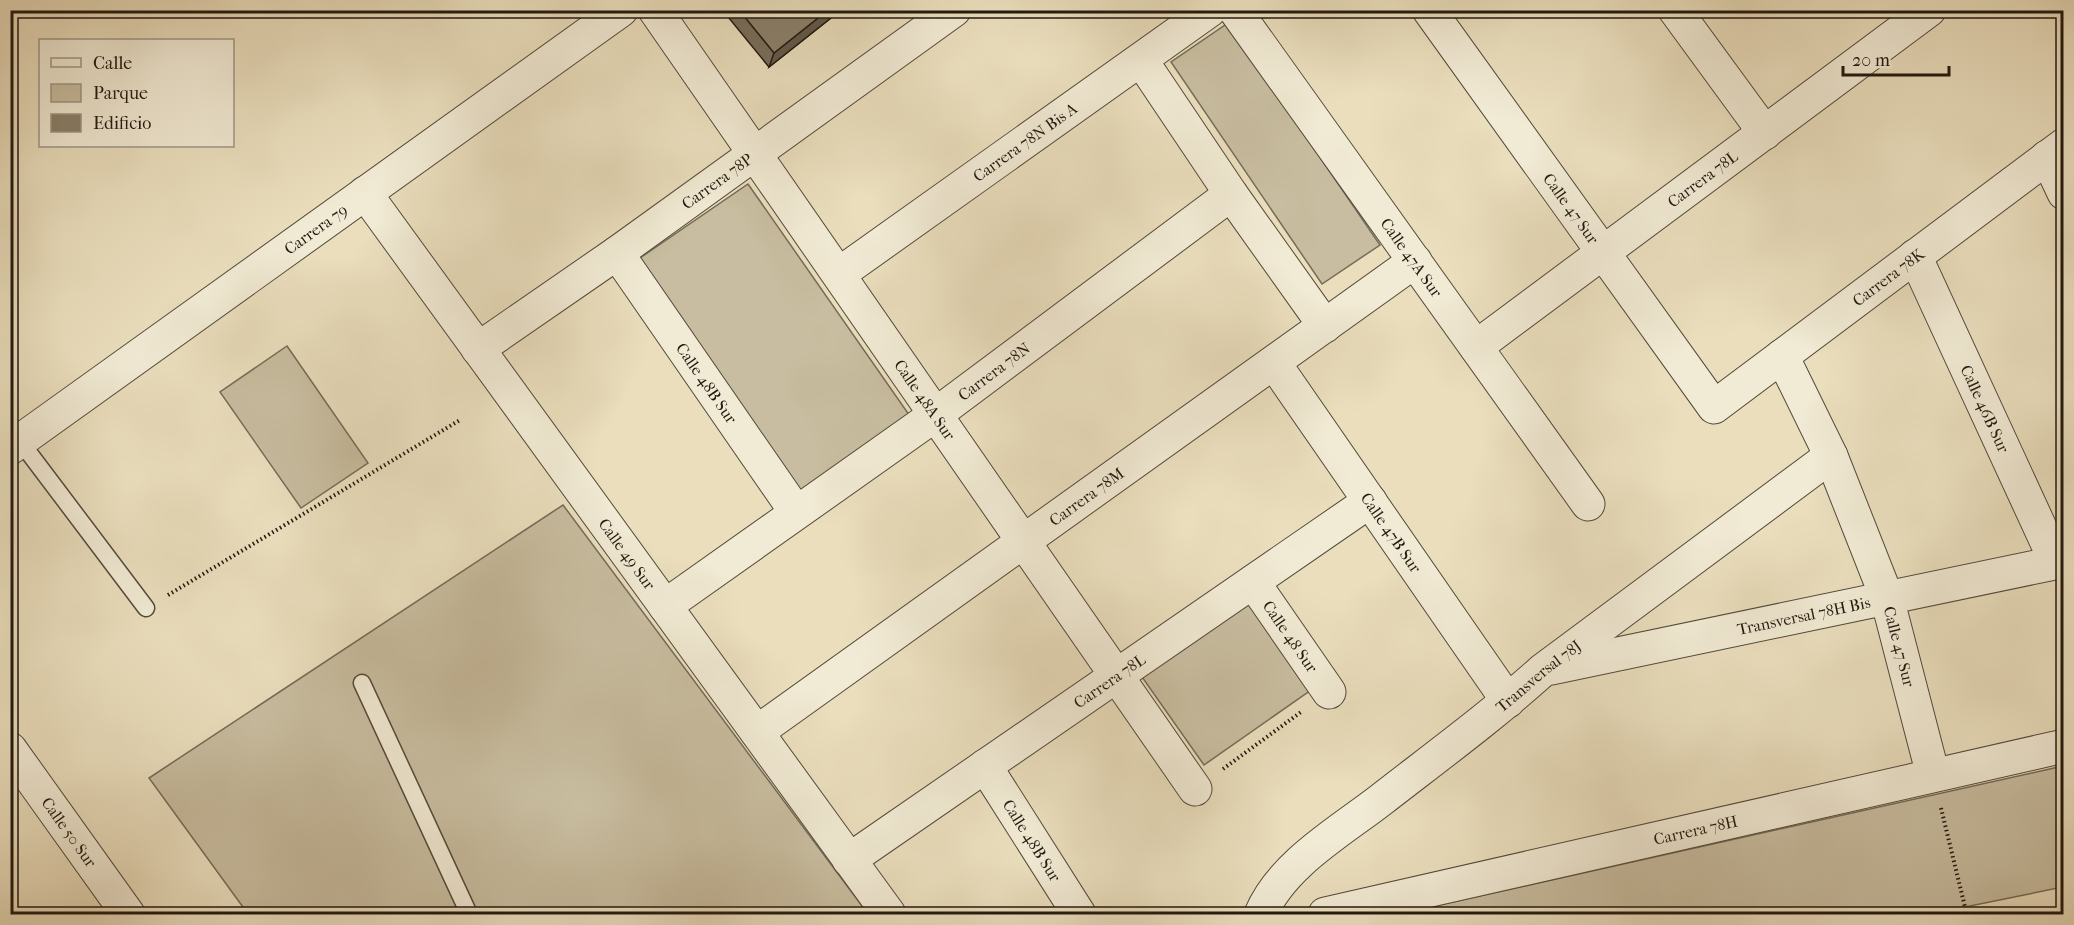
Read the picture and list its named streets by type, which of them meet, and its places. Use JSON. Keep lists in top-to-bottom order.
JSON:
{
  "streets": {
    "street": [
      "Carrera 78N Bis A",
      "Carrera 78L",
      "Carrera 78P",
      "Calle 47 Sur",
      "Carrera 79",
      "Calle 47A Sur",
      "Carrera 78K",
      "Carrera 78N",
      "Calle 48B Sur",
      "Calle 48A Sur",
      "Calle 46B Sur",
      "Carrera 78M",
      "Calle 47B Sur",
      "Calle 49 Sur",
      "Transversal 78H Bis",
      "Calle 48 Sur",
      "Transversal 78J",
      "Carrera 78H",
      "Calle 50 Sur"
    ]
  },
  "crossings": [
    ["Carrera 78N Bis A", "Calle 48A Sur"],
    ["Carrera 78L", "Calle 47 Sur"],
    ["Carrera 78L", "Calle 47A Sur"],
    ["Carrera 78L", "Calle 48B Sur"],
    ["Carrera 78L", "Calle 48A Sur"],
    ["Carrera 78L", "Calle 47B Sur"],
    ["Carrera 78L", "Calle 49 Sur"],
    ["Carrera 78L", "Calle 48 Sur"],
    ["Carrera 78P", "Calle 48B Sur"],
    ["Carrera 78P", "Calle 48A Sur"],
    ["Carrera 78P", "Calle 49 Sur"],
    ["Calle 47 Sur", "Carrera 78K"],
    ["Calle 47 Sur", "Transversal 78H Bis"],
    ["Calle 47 Sur", "Transversal 78J"],
    ["Calle 47 Sur", "Carrera 78H"],
    ["Carrera 79", "Calle 49 Sur"],
    ["Calle 47A Sur", "Carrera 78M"],
    ["Carrera 78K", "Calle 46B Sur"],
    ["Carrera 78N", "Calle 48B Sur"],
    ["Carrera 78N", "Calle 48A Sur"],
    ["Carrera 78N", "Calle 49 Sur"],
    ["Calle 48A Sur", "Carrera 78M"],
    ["Calle 46B Sur", "Transversal 78H Bis"],
    ["Carrera 78M", "Calle 47B Sur"],
    ["Carrera 78M", "Calle 49 Sur"],
    ["Calle 47B Sur", "Transversal 78J"],
    ["Transversal 78H Bis", "Transversal 78J"]
  ],
  "legend": ["Calle", "Parque", "Edificio"],
  "scale_bar": "20 m"
}
